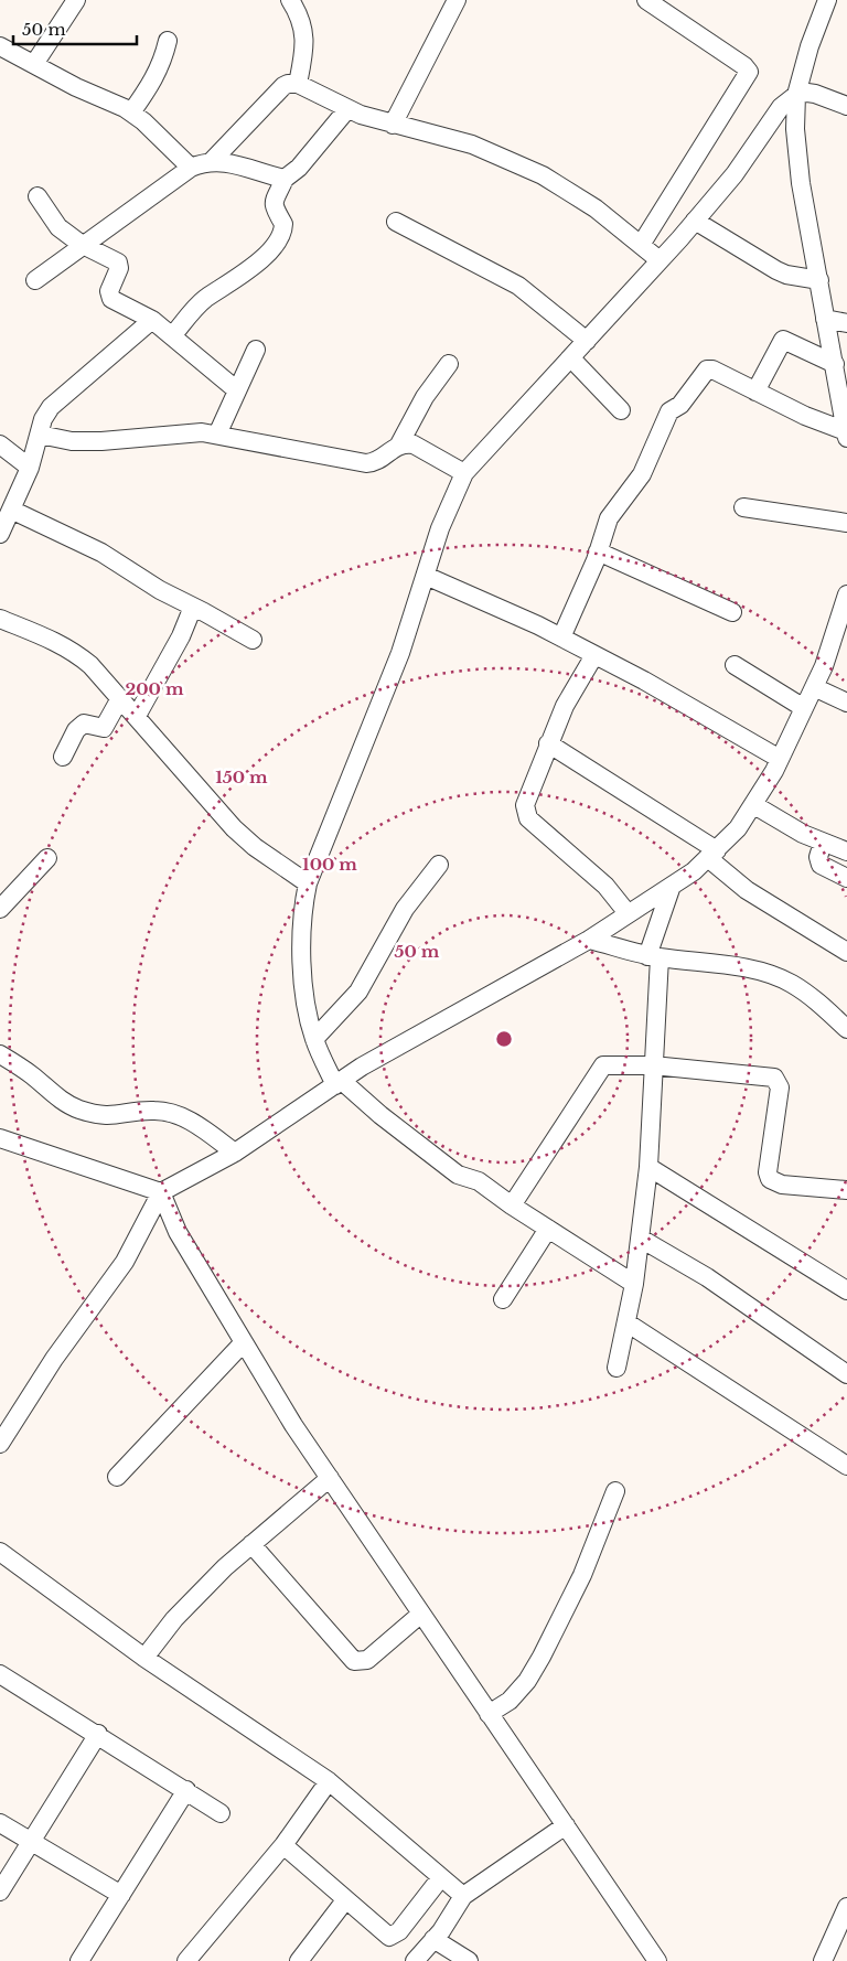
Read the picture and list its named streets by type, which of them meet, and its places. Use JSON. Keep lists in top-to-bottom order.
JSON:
{
  "scale_bar": "50 m",
  "rings": [
    "200 m",
    "150 m",
    "100 m",
    "50 m"
  ]
}
